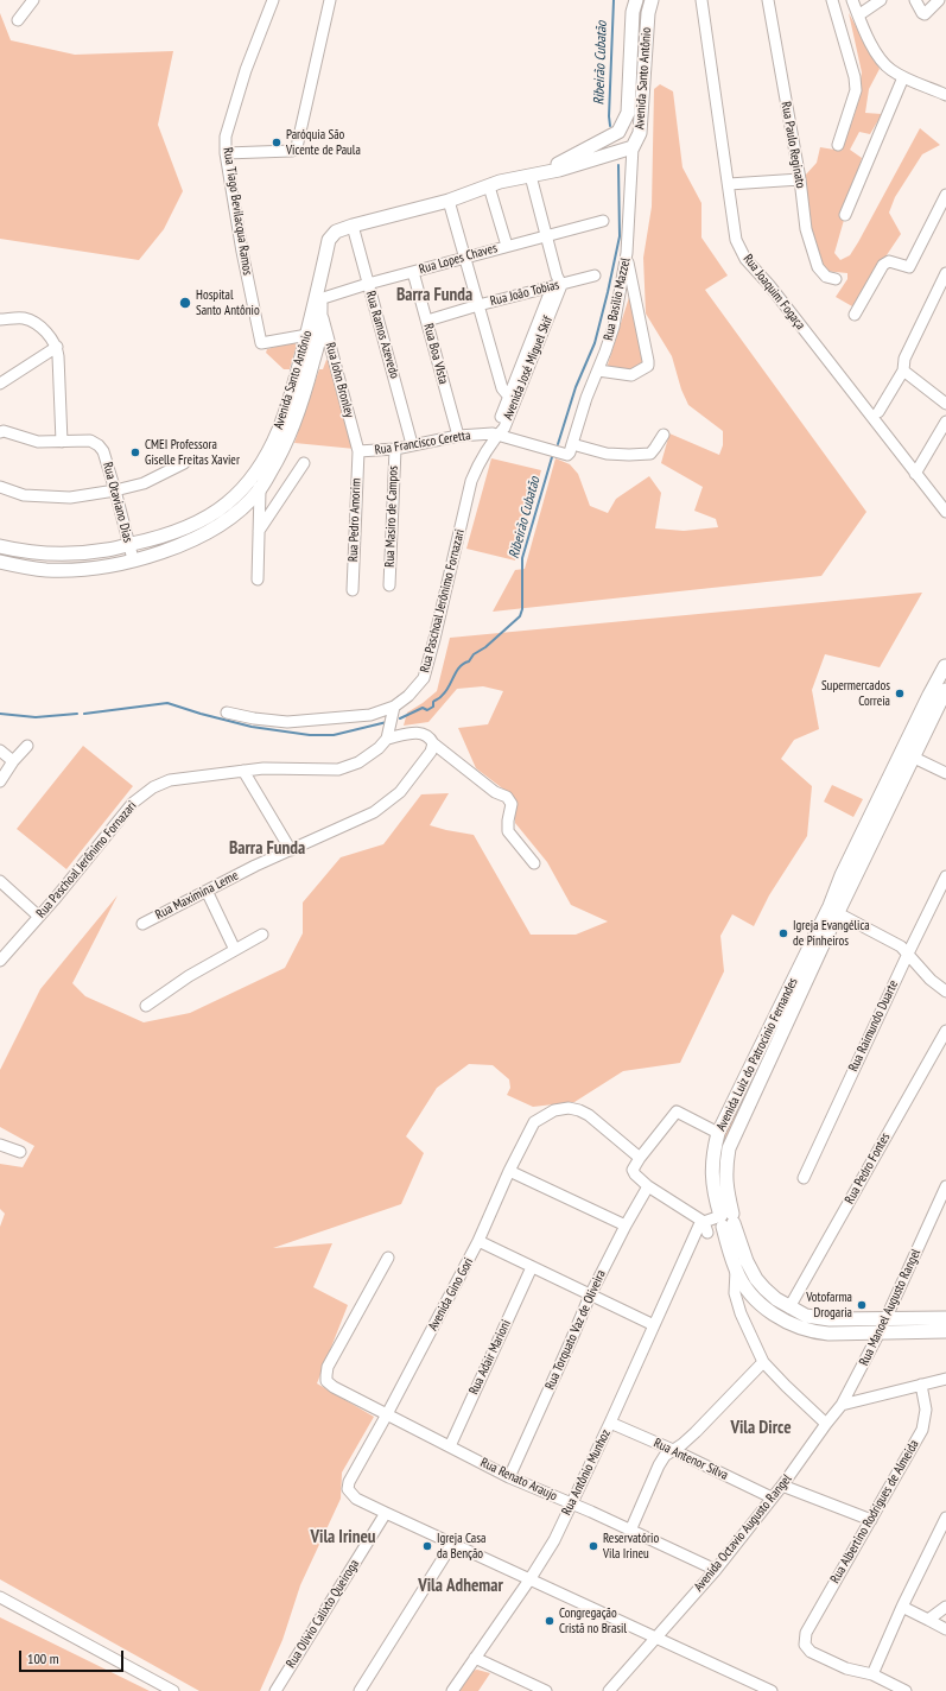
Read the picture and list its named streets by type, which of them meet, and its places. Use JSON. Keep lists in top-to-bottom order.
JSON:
{
  "streets": {
    "main road": ["Avenida Santo Antônio", "Avenida Luiz do Patrocinio Fernandes"],
    "street": [
      "Rua Paulo Reginato",
      "Rua Tiago Bevilacqua Ramos",
      "Rua Lopes Chaves",
      "Rua Joaquim Fogaça",
      "Rua João Tobias",
      "Rua Basilio Mazzel",
      "Rua Ramos Azevedo",
      "Rua Boa VIsta",
      "Avenida José Miguel Skif",
      "Rua John Bronley",
      "Rua Francisco Ceretta",
      "Rua Otaviano Dias",
      "Rua Masiro de Campos",
      "Rua Pedro Amorim",
      "Rua Paschoal Jerônimo Fornazari",
      "Rua Maximina Leme",
      "Rua Raimundo Duarte",
      "Rua Pedro Fontes",
      "Avenida Gino Gori",
      "Rua Manoel Augusto Rangel",
      "Rua Torquato Vaz de Oliveira",
      "Rua Adair Marioni",
      "Rua Antenor Silva",
      "Rua Antônio Munhoz",
      "Rua Renato Araujo",
      "Rua Albertino Rodrigues de Almeida",
      "Avenida Octavio Augusto Rangel",
      "Rua Olívio Calixto Queiroga"
    ]
  },
  "crossings": [
    ["Avenida Santo Antônio", "Rua Tiago Bevilacqua Ramos"],
    ["Avenida Santo Antônio", "Rua Lopes Chaves"],
    ["Avenida Santo Antônio", "Rua Basilio Mazzel"],
    ["Avenida Santo Antônio", "Rua Ramos Azevedo"],
    ["Avenida Santo Antônio", "Rua John Bronley"],
    ["Avenida Santo Antônio", "Rua Otaviano Dias"],
    ["Rua Lopes Chaves", "Rua Ramos Azevedo"],
    ["Rua Lopes Chaves", "Rua Boa VIsta"],
    ["Rua Lopes Chaves", "Rua John Bronley"],
    ["Rua João Tobias", "Rua Boa VIsta"],
    ["Rua João Tobias", "Avenida José Miguel Skif"],
    ["Rua Basilio Mazzel", "Rua Francisco Ceretta"],
    ["Rua Ramos Azevedo", "Rua Francisco Ceretta"],
    ["Rua Boa VIsta", "Rua Francisco Ceretta"],
    ["Avenida José Miguel Skif", "Rua Francisco Ceretta"],
    ["Avenida José Miguel Skif", "Rua Paschoal Jerônimo Fornazari"],
    ["Rua John Bronley", "Rua Francisco Ceretta"],
    ["Rua John Bronley", "Rua Pedro Amorim"],
    ["Rua Francisco Ceretta", "Rua Masiro de Campos"],
    ["Rua Francisco Ceretta", "Rua Pedro Amorim"],
    ["Rua Francisco Ceretta", "Rua Paschoal Jerônimo Fornazari"],
    ["Avenida Luiz do Patrocinio Fernandes", "Rua Pedro Fontes"],
    ["Avenida Luiz do Patrocinio Fernandes", "Rua Manoel Augusto Rangel"],
    ["Avenida Gino Gori", "Rua Renato Araujo"],
    ["Avenida Gino Gori", "Rua Olívio Calixto Queiroga"],
    ["Rua Manoel Augusto Rangel", "Avenida Octavio Augusto Rangel"],
    ["Rua Torquato Vaz de Oliveira", "Rua Renato Araujo"],
    ["Rua Adair Marioni", "Rua Renato Araujo"],
    ["Rua Antenor Silva", "Rua Antônio Munhoz"],
    ["Rua Antenor Silva", "Avenida Octavio Augusto Rangel"],
    ["Rua Antônio Munhoz", "Rua Renato Araujo"],
    ["Rua Renato Araujo", "Avenida Octavio Augusto Rangel"]
  ],
  "districts": [
    "Barra Funda",
    "Barra Funda",
    "Vila Dirce",
    "Vila Irineu",
    "Vila Adhemar"
  ],
  "water": ["Ribeirão Cubatão"],
  "places": [
    "Paróquia São Vicente de Paula",
    "Hospital Santo Antônio",
    "CMEI Professora Giselle Freitas Xavier",
    "Supermercados Correia",
    "Igreja Evangélica de Pinheiros",
    "Votofarma Drogaria",
    "Igreja Casa da Benção",
    "Reservatório Vila Irineu",
    "Congregação Cristã no Brasil"
  ],
  "scale_bar": "100 m"
}
